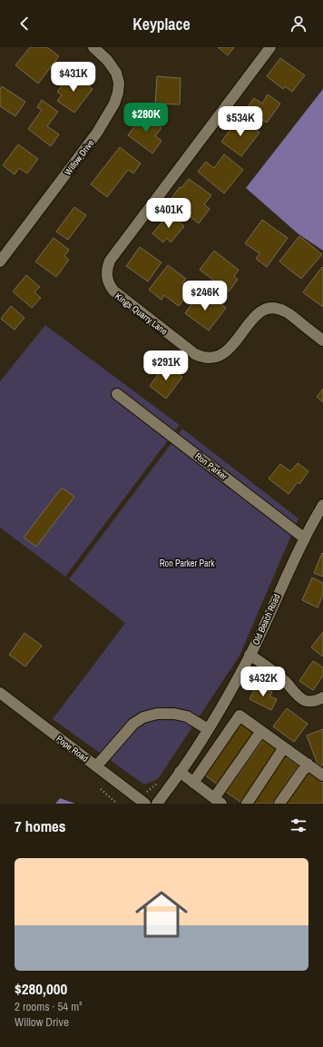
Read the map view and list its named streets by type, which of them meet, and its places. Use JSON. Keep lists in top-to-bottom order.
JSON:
{
  "streets": {
    "street": [
      "Willow Drive",
      "Kings Quarry Lane",
      "Ron Parker",
      "Old Beach Road",
      "Pope Road"
    ]
  },
  "crossings": [
    ["Ron Parker", "Old Beach Road"]
  ],
  "parks": ["Ron Parker Park"],
  "page": {
    "header": "Keyplace",
    "price": [
      "$431K",
      "$280K",
      "$534K",
      "$401K",
      "$246K",
      "$291K",
      "$432K"
    ],
    "heading": "7 homes",
    "list": [
      {
        "name": "$280,000",
        "note": "2 rooms · 54 m² · Willow Drive"
      }
    ]
  }
}
